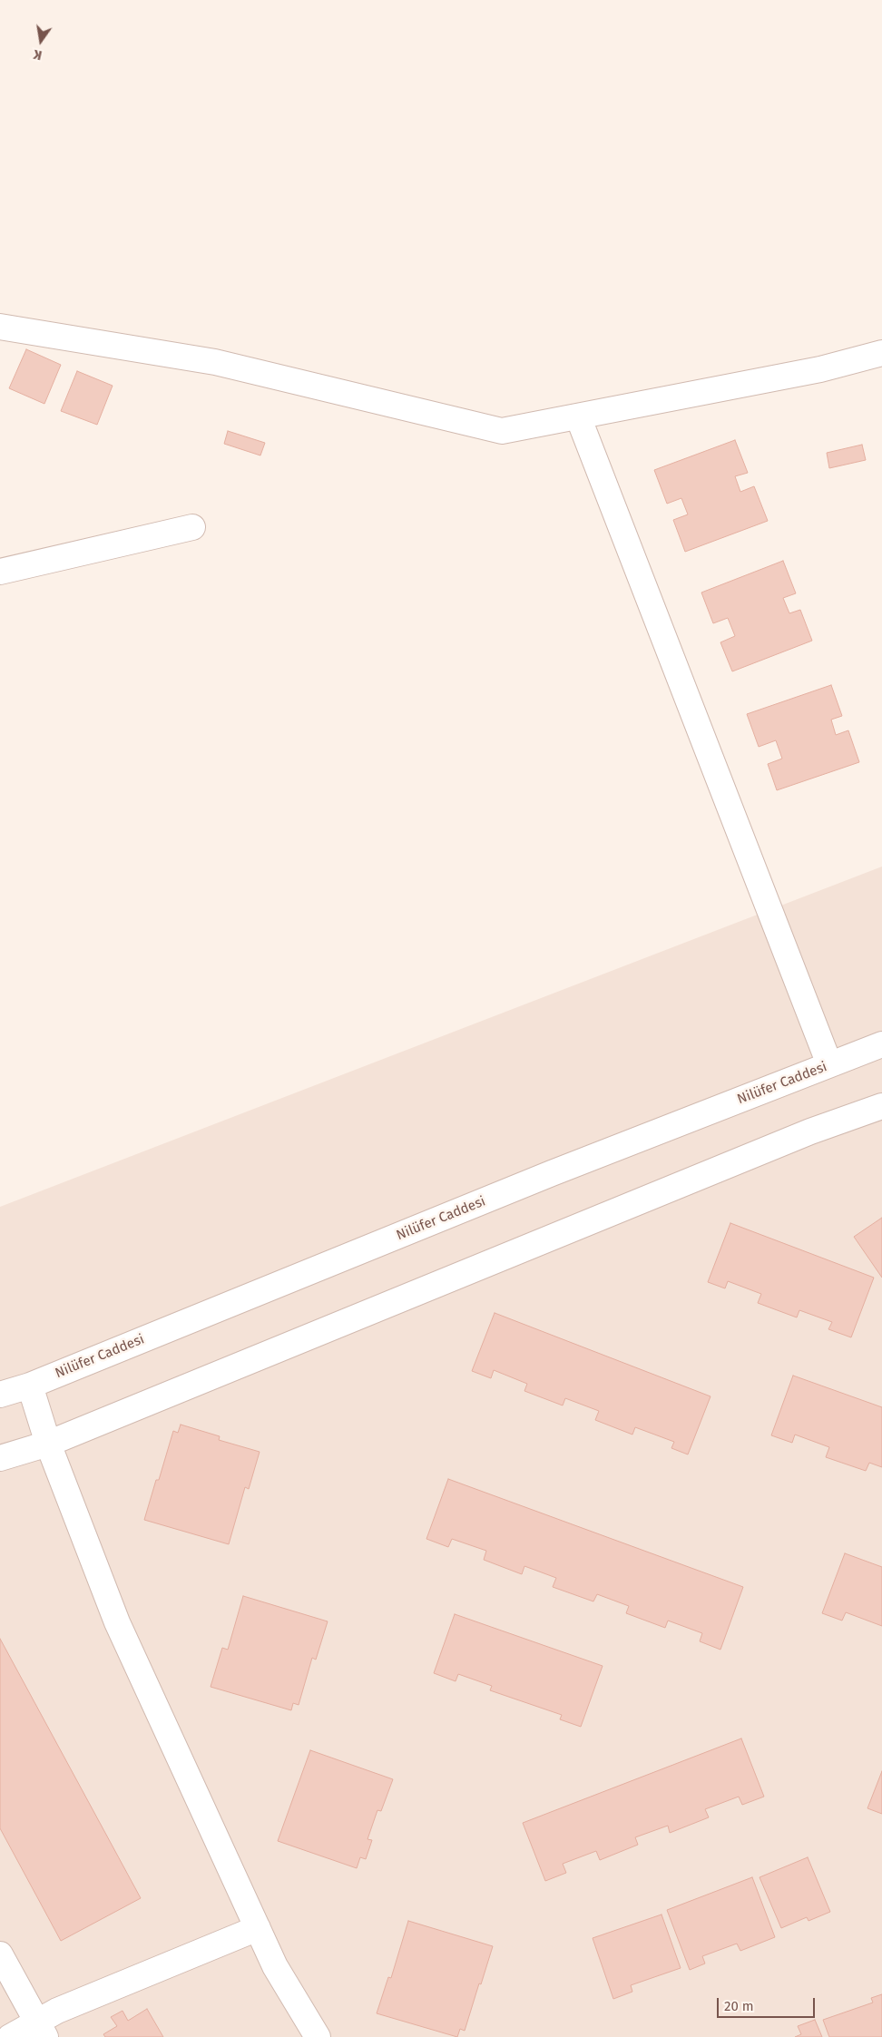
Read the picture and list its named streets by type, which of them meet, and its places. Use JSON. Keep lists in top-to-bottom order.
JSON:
{
  "streets": {
    "street": ["Nilüfer Caddesi"]
  },
  "scale_bar": "20 m",
  "north": "bottom"
}
